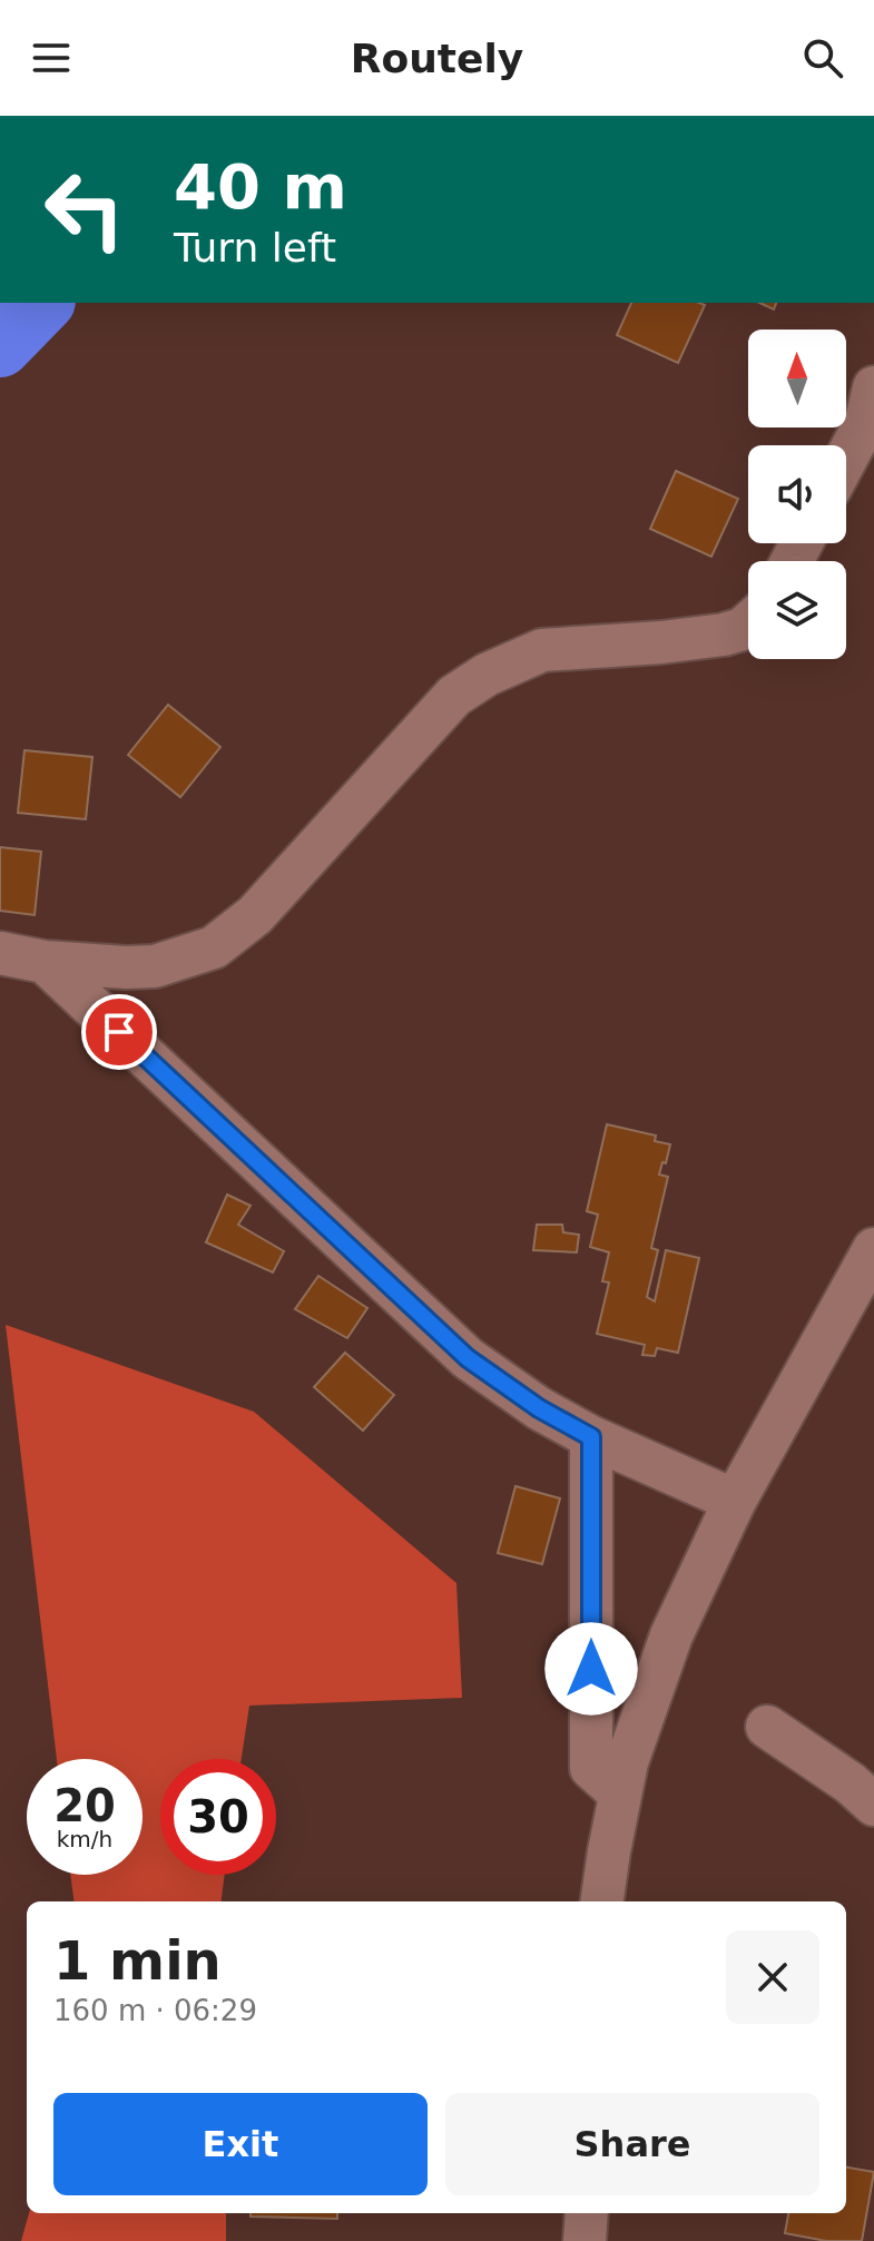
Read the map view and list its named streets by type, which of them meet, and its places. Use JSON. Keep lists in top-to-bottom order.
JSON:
{
  "north": "top",
  "page": {
    "header": "Routely",
    "turn": ["40 m", "Turn left"],
    "speed": "20 km/h",
    "limit": "30",
    "heading": ["1 min", "160 m · 06:29"],
    "buttons": ["Exit", "Share"]
  }
}
